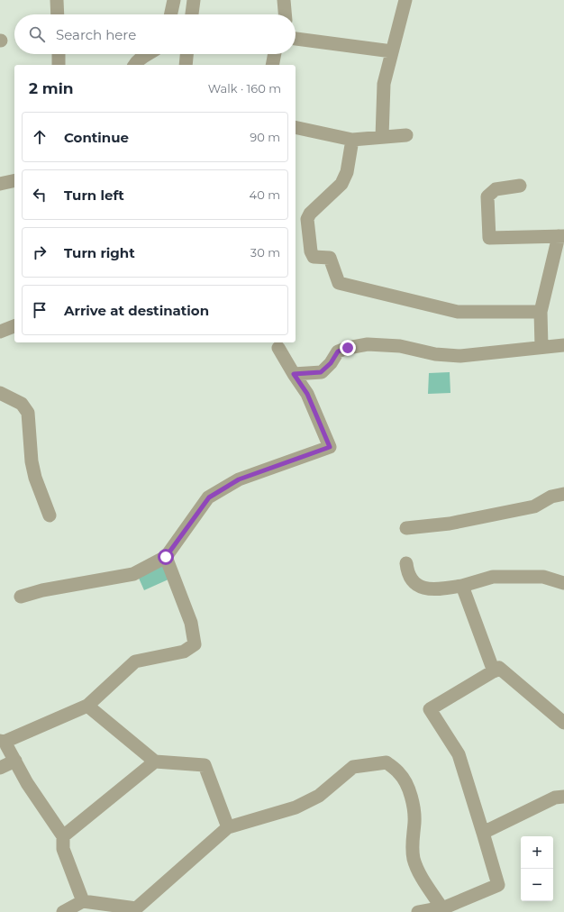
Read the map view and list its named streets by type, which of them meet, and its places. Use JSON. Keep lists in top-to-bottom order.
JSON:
{
  "page": {
    "search": "Search here",
    "heading": ["2 min", "Walk · 160 m"],
    "list": [
      ["Continue", "90 m"],
      ["Turn left", "40 m"],
      ["Turn right", "30 m"],
      "Arrive at destination"
    ],
    "map_buttons": ["+", "−"]
  }
}
